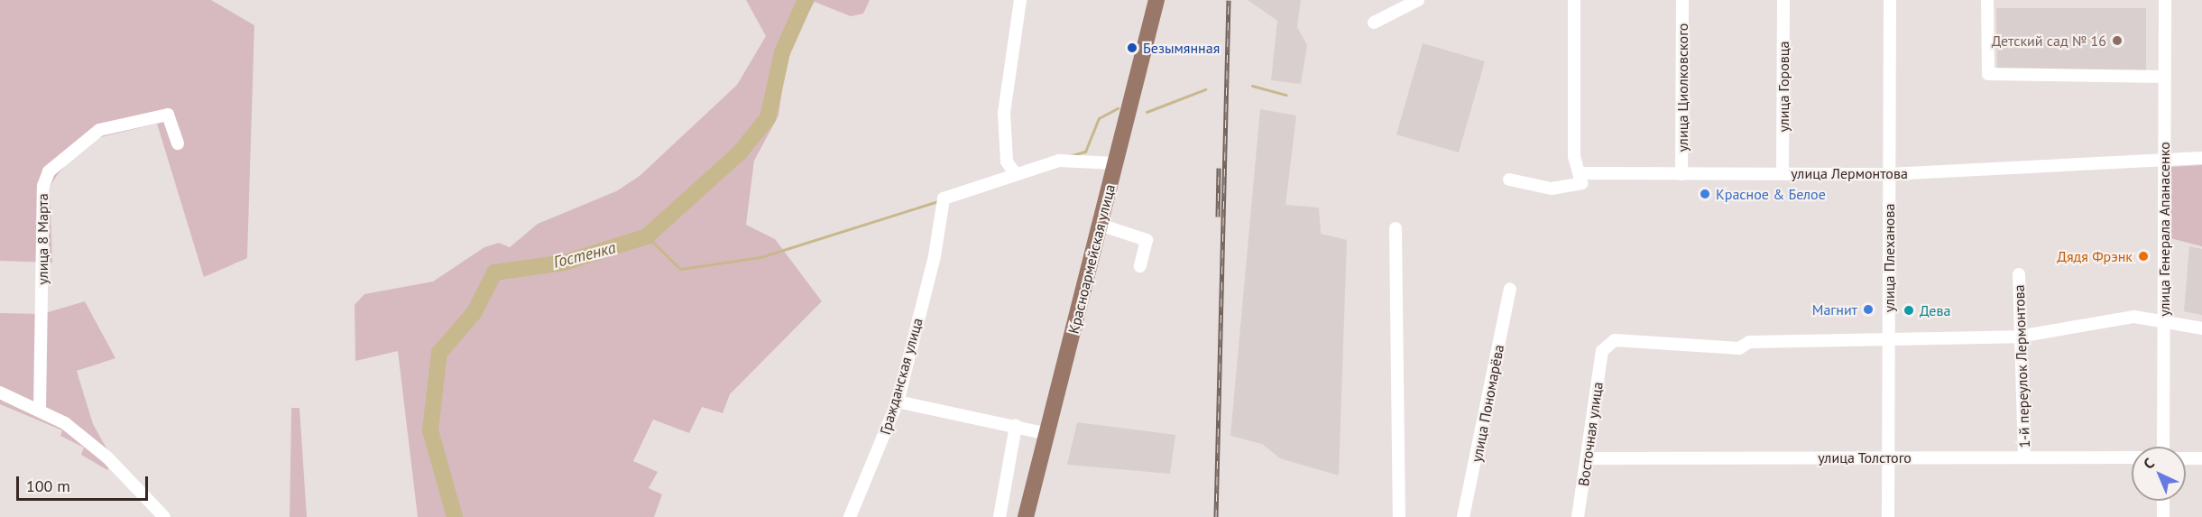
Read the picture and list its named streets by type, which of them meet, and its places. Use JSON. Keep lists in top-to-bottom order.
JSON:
{
  "streets": {
    "main road": ["Красноармейская улица"],
    "street": [
      "улица Горовца",
      "улица Циолковского",
      "улица Лермонтова",
      "улица Генерала Апанасенко",
      "улица 8 Марта",
      "улица Плеханова",
      "1-й переулок Лермонтова",
      "Гражданская улица",
      "улица Пономарёва",
      "Восточная улица",
      "улица Толстого"
    ]
  },
  "crossings": [
    ["улица Горовца", "улица Лермонтова"],
    ["улица Циолковского", "улица Лермонтова"],
    ["улица Лермонтова", "улица Генерала Апанасенко"],
    ["улица Лермонтова", "улица Плеханова"],
    ["улица Плеханова", "Восточная улица"],
    ["улица Плеханова", "улица Толстого"],
    ["1-й переулок Лермонтова", "улица Толстого"],
    ["Восточная улица", "улица Толстого"]
  ],
  "water": ["Гостенка"],
  "places": [
    "Детский сад № 16",
    "Безымянная",
    "Красное & Белое",
    "Дядя Фрэнк",
    "Магнит",
    "Дева"
  ],
  "scale_bar": "100 m",
  "north": "top left"
}
